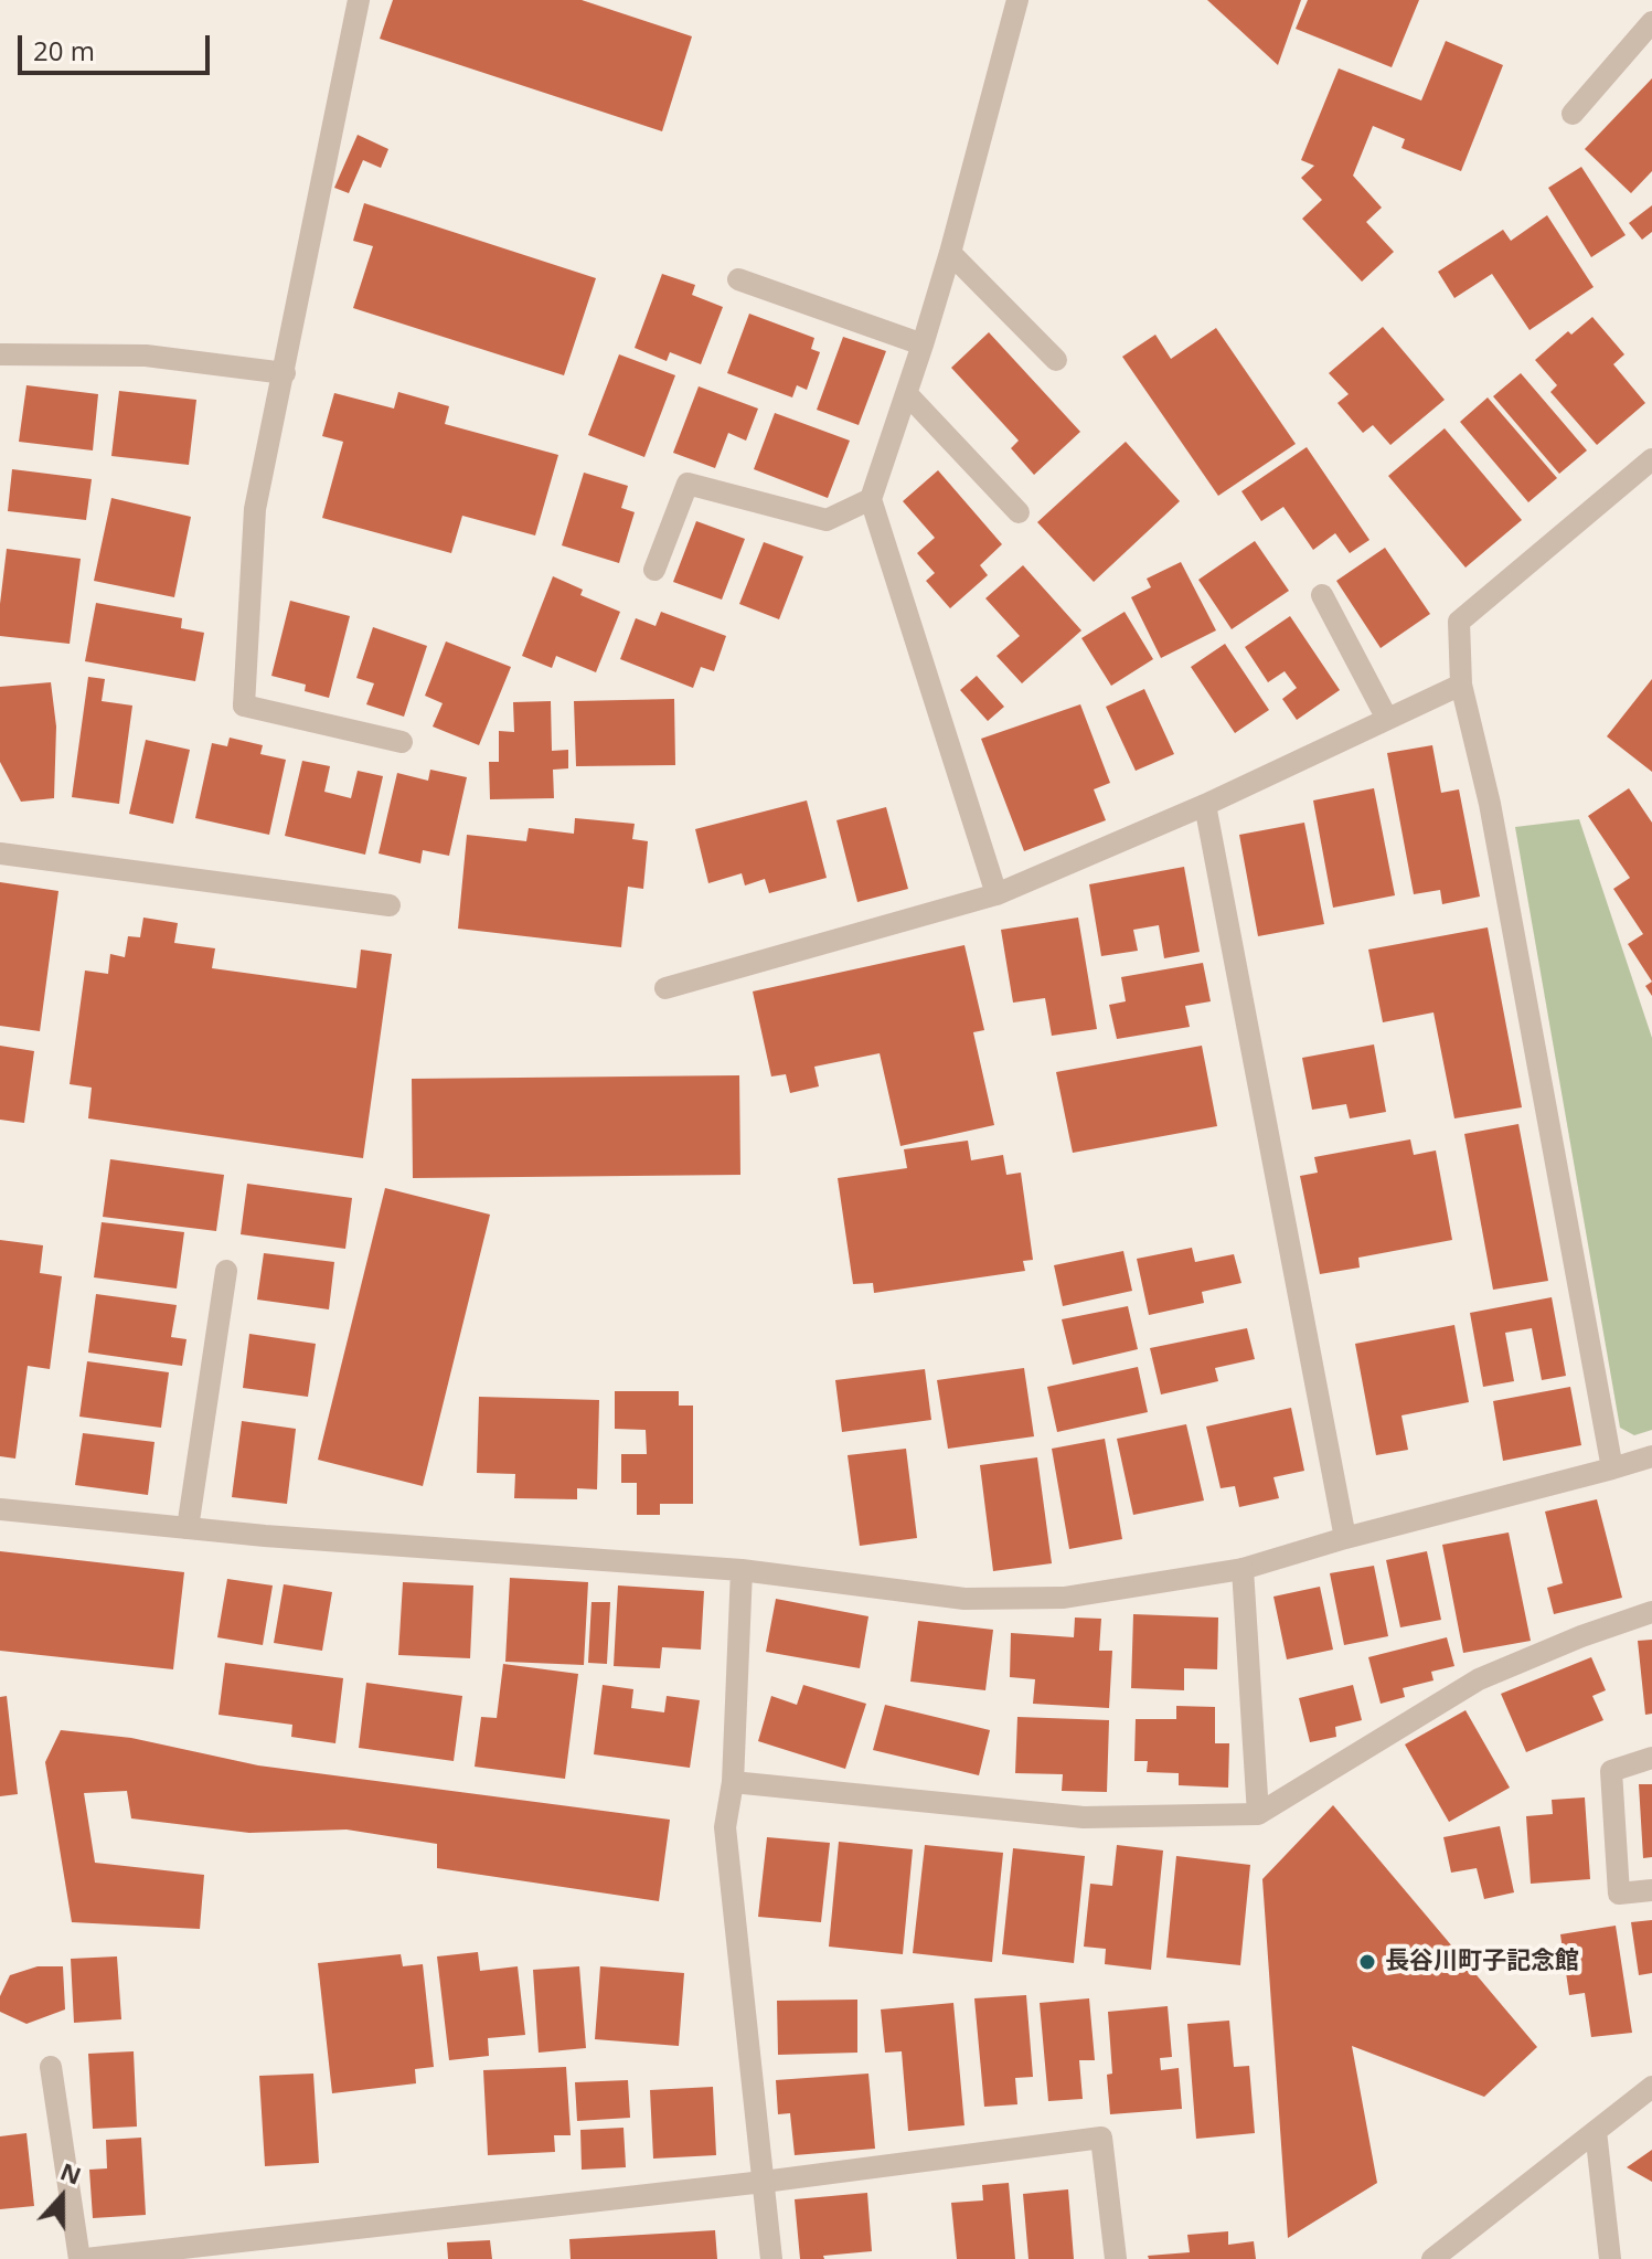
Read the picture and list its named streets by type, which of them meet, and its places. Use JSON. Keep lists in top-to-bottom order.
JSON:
{
  "places": ["長谷川町子記念館"],
  "scale_bar": "20 m",
  "north": "top"
}
